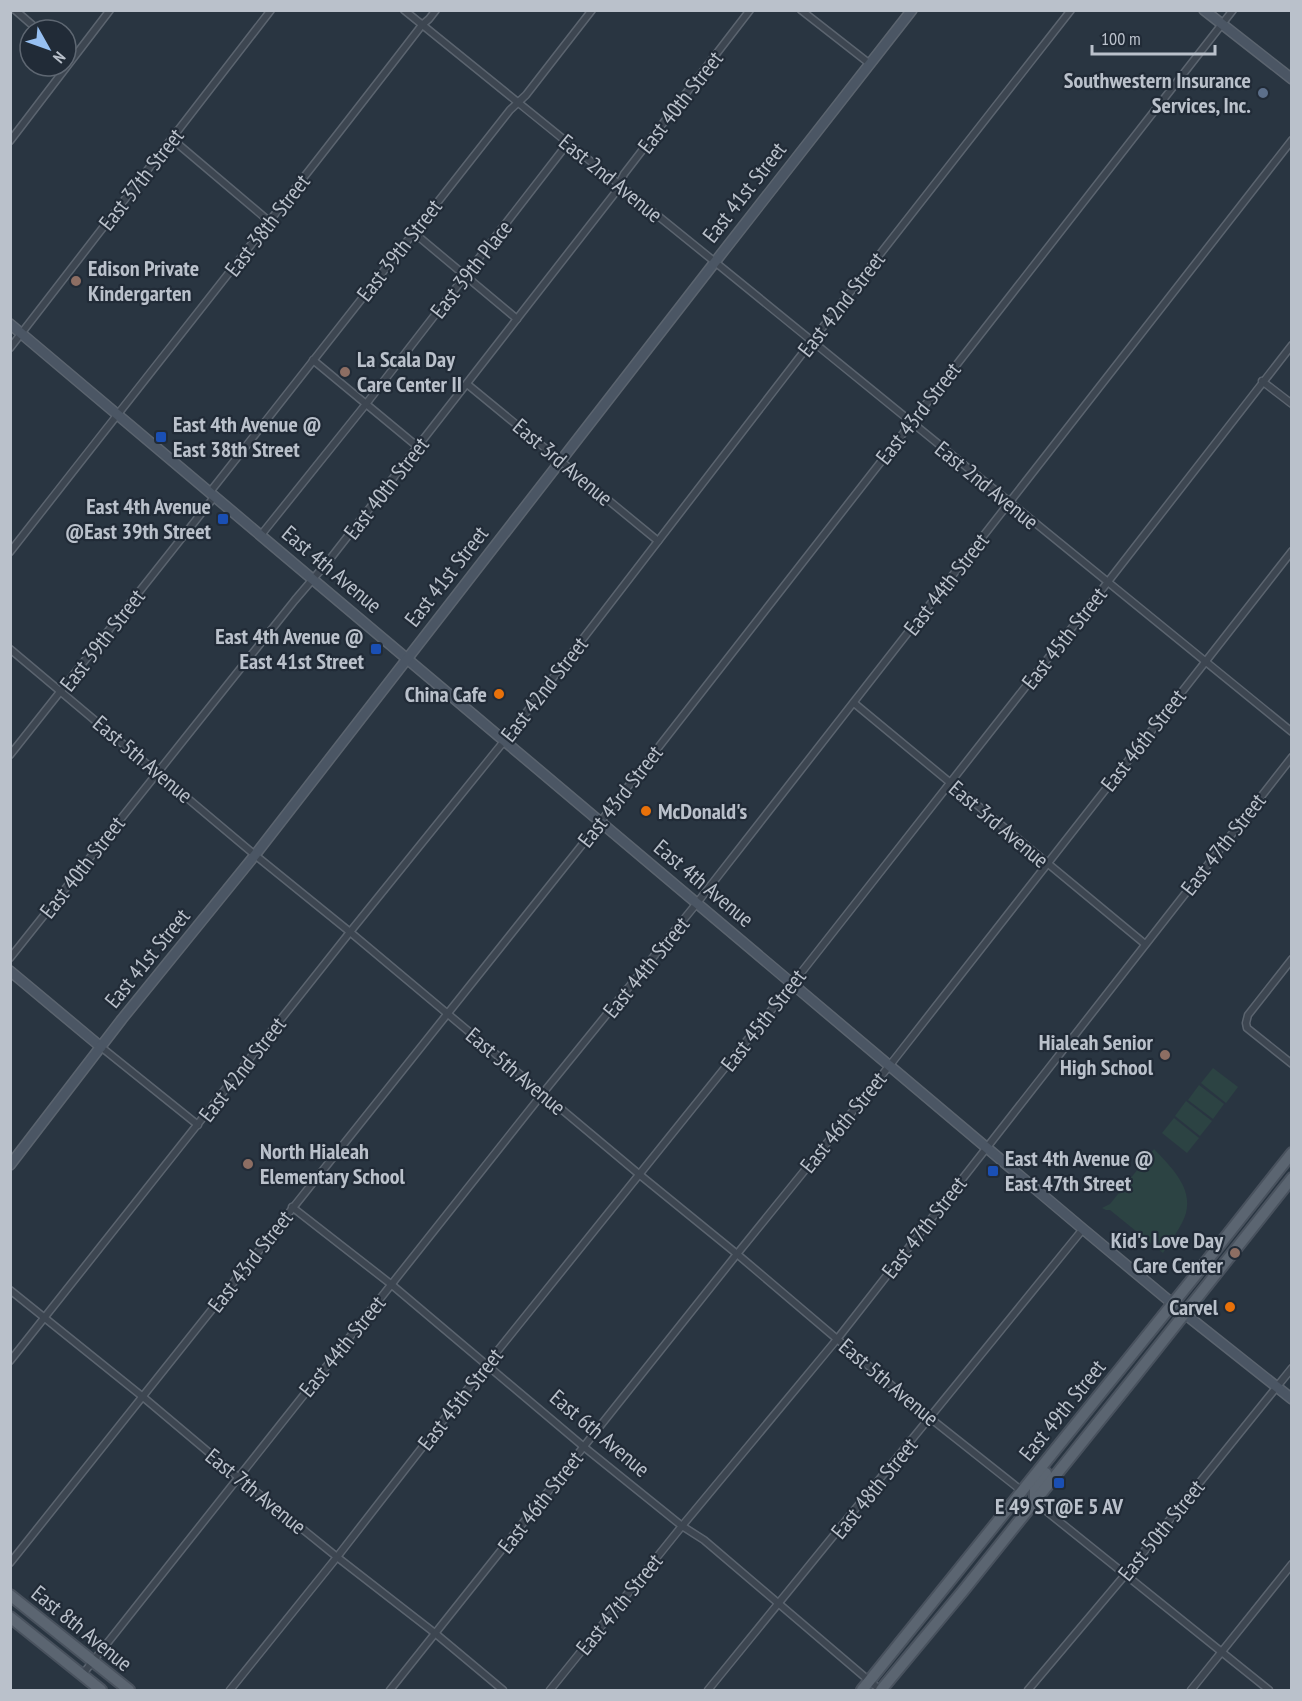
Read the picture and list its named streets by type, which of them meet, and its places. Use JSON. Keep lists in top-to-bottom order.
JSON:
{
  "streets": {
    "main road": [
      "East 41st Street",
      "East 4th Avenue",
      "East 49th Street",
      "East 8th Avenue"
    ],
    "street": [
      "East 40th Street",
      "East 2nd Avenue",
      "East 37th Street",
      "East 38th Street",
      "East 39th Street",
      "East 39th Place",
      "East 42nd Street",
      "East 43rd Street",
      "East 3rd Avenue",
      "East 44th Street",
      "East 45th Street",
      "East 46th Street",
      "East 5th Avenue",
      "East 47th Street",
      "East 6th Avenue",
      "East 48th Street",
      "East 7th Avenue",
      "East 50th Street"
    ]
  },
  "crossings": [
    ["East 40th Street", "East 2nd Avenue"],
    ["East 40th Street", "East 3rd Avenue"],
    ["East 40th Street", "East 4th Avenue"],
    ["East 40th Street", "East 5th Avenue"],
    ["East 2nd Avenue", "East 41st Street"],
    ["East 2nd Avenue", "East 38th Street"],
    ["East 2nd Avenue", "East 39th Street"],
    ["East 2nd Avenue", "East 39th Place"],
    ["East 2nd Avenue", "East 42nd Street"],
    ["East 2nd Avenue", "East 43rd Street"],
    ["East 2nd Avenue", "East 44th Street"],
    ["East 2nd Avenue", "East 45th Street"],
    ["East 2nd Avenue", "East 46th Street"],
    ["East 37th Street", "East 4th Avenue"],
    ["East 41st Street", "East 3rd Avenue"],
    ["East 41st Street", "East 4th Avenue"],
    ["East 41st Street", "East 5th Avenue"],
    ["East 38th Street", "East 4th Avenue"],
    ["East 39th Street", "East 4th Avenue"],
    ["East 39th Street", "East 5th Avenue"],
    ["East 39th Place", "East 4th Avenue"],
    ["East 42nd Street", "East 3rd Avenue"],
    ["East 42nd Street", "East 4th Avenue"],
    ["East 42nd Street", "East 5th Avenue"],
    ["East 42nd Street", "East 7th Avenue"],
    ["East 43rd Street", "East 4th Avenue"],
    ["East 43rd Street", "East 5th Avenue"],
    ["East 43rd Street", "East 6th Avenue"],
    ["East 43rd Street", "East 7th Avenue"],
    ["East 3rd Avenue", "East 44th Street"],
    ["East 3rd Avenue", "East 45th Street"],
    ["East 3rd Avenue", "East 46th Street"],
    ["East 3rd Avenue", "East 47th Street"],
    ["East 4th Avenue", "East 44th Street"],
    ["East 4th Avenue", "East 45th Street"],
    ["East 4th Avenue", "East 46th Street"],
    ["East 4th Avenue", "East 47th Street"],
    ["East 4th Avenue", "East 49th Street"],
    ["East 4th Avenue", "East 48th Street"],
    ["East 4th Avenue", "East 50th Street"],
    ["East 44th Street", "East 5th Avenue"],
    ["East 44th Street", "East 6th Avenue"],
    ["East 44th Street", "East 7th Avenue"],
    ["East 44th Street", "East 8th Avenue"],
    ["East 45th Street", "East 5th Avenue"],
    ["East 45th Street", "East 6th Avenue"],
    ["East 45th Street", "East 7th Avenue"],
    ["East 46th Street", "East 5th Avenue"],
    ["East 46th Street", "East 6th Avenue"],
    ["East 46th Street", "East 7th Avenue"],
    ["East 5th Avenue", "East 47th Street"],
    ["East 5th Avenue", "East 49th Street"],
    ["East 5th Avenue", "East 48th Street"],
    ["East 47th Street", "East 6th Avenue"],
    ["East 49th Street", "East 6th Avenue"],
    ["East 6th Avenue", "East 48th Street"]
  ],
  "places": {
    "other": [
      "Southwestern Insurance Services, Inc.",
      "Edison Private Kindergarten",
      "La Scala Day Care Center II",
      "China Cafe",
      "McDonald's",
      "Hialeah Senior High School",
      "North Hialeah Elementary School",
      "Kid's Love Day Care Center",
      "Carvel"
    ],
    "transit": [
      "East 4th Avenue @ East 38th Street",
      "East 4th Avenue @East 39th Street",
      "East 4th Avenue @ East 41st Street",
      "East 4th Avenue @ East 47th Street",
      "E 49 ST@E 5 AV"
    ]
  },
  "scale_bar": "100 m",
  "north": "bottom right"
}
